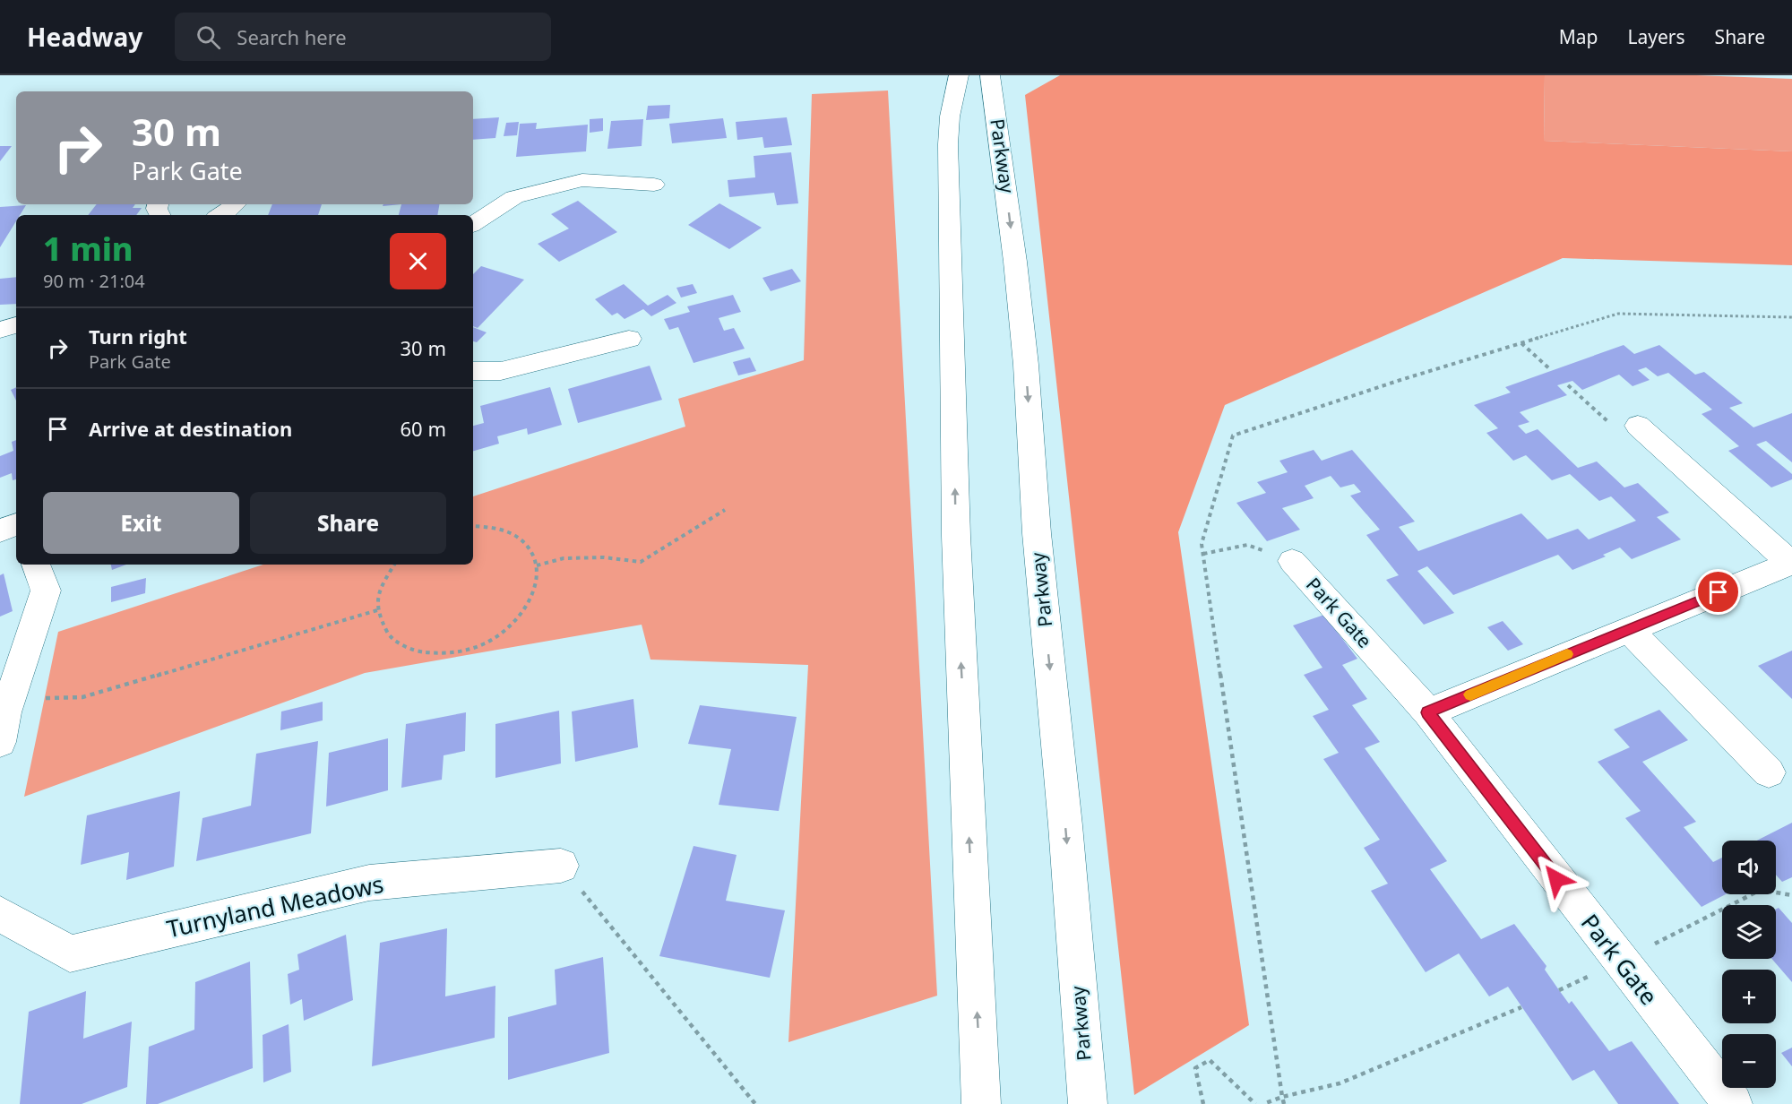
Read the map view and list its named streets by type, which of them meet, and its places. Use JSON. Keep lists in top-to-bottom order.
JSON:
{
  "streets": {
    "street": ["Parkway", "Park Gate", "Turnyland Meadows"]
  },
  "page": {
    "header": "Headway",
    "search": "Search here",
    "nav": ["Map", "Layers", "Share"],
    "turn": ["30 m", "Park Gate"],
    "heading": ["1 min", "90 m · 21:04"],
    "list": [
      {
        "name": "Turn right",
        "note": "Park Gate",
        "value": "30 m"
      },
      {
        "name": "Arrive at destination",
        "value": "60 m"
      }
    ],
    "buttons": ["Exit", "Share"],
    "map_buttons": ["+", "−"]
  }
}
